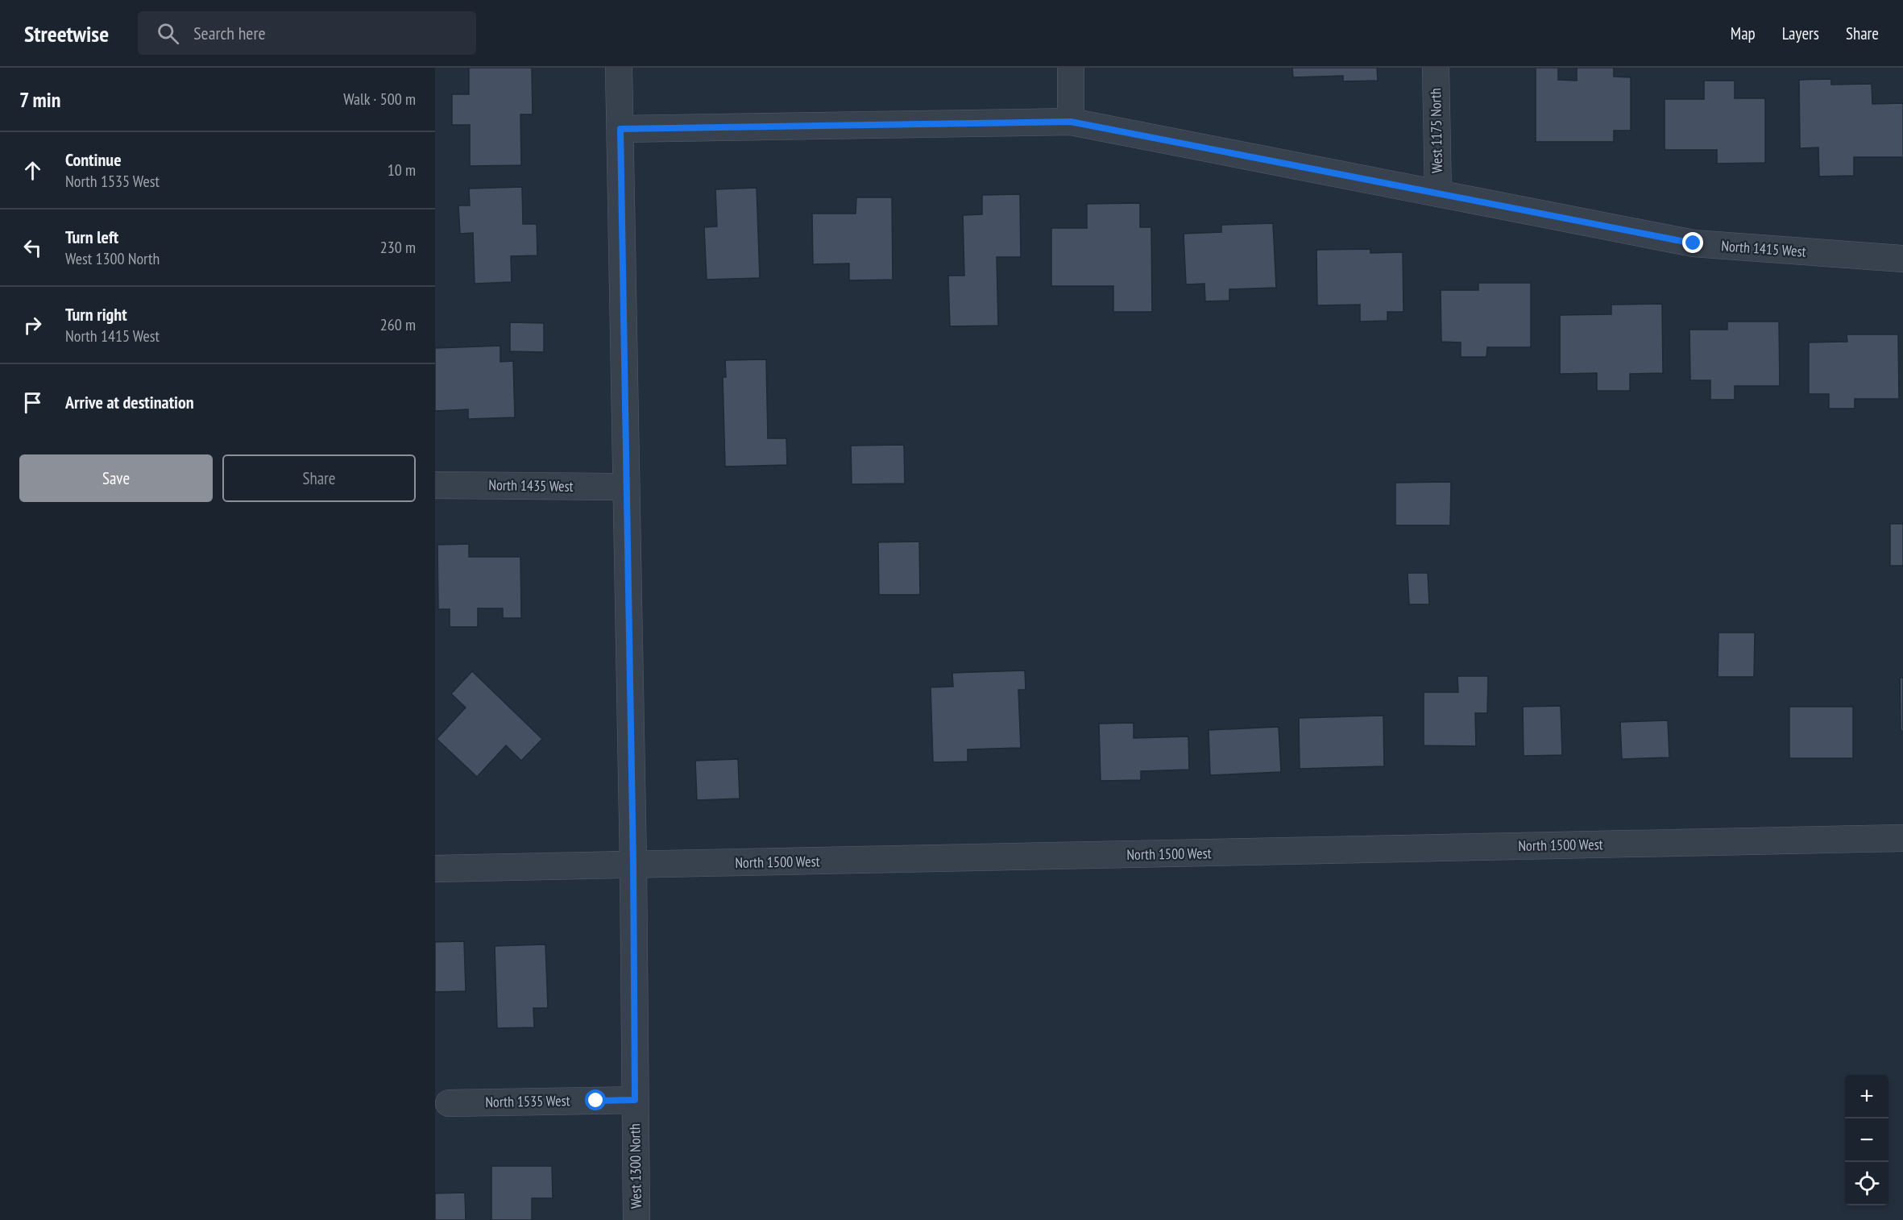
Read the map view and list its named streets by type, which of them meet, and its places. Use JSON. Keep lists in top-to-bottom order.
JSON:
{
  "streets": {
    "street": [
      "West 1175 North",
      "North 1415 West",
      "North 1435 West",
      "North 1500 West",
      "North 1535 West",
      "West 1300 North"
    ]
  },
  "crossings": [
    ["West 1175 North", "North 1415 West"],
    ["North 1415 West", "West 1300 North"],
    ["North 1435 West", "West 1300 North"],
    ["North 1500 West", "West 1300 North"],
    ["North 1535 West", "West 1300 North"]
  ],
  "page": {
    "header": "Streetwise",
    "search": "Search here",
    "nav": ["Map", "Layers", "Share"],
    "heading": ["7 min", "Walk · 500 m"],
    "list": [
      ["Continue", "North 1535 West", "10 m"],
      ["Turn left", "West 1300 North", "230 m"],
      ["Turn right", "North 1415 West", "260 m"],
      "Arrive at destination"
    ],
    "buttons": ["Save", "Share"],
    "map_buttons": ["+", "−"]
  }
}
